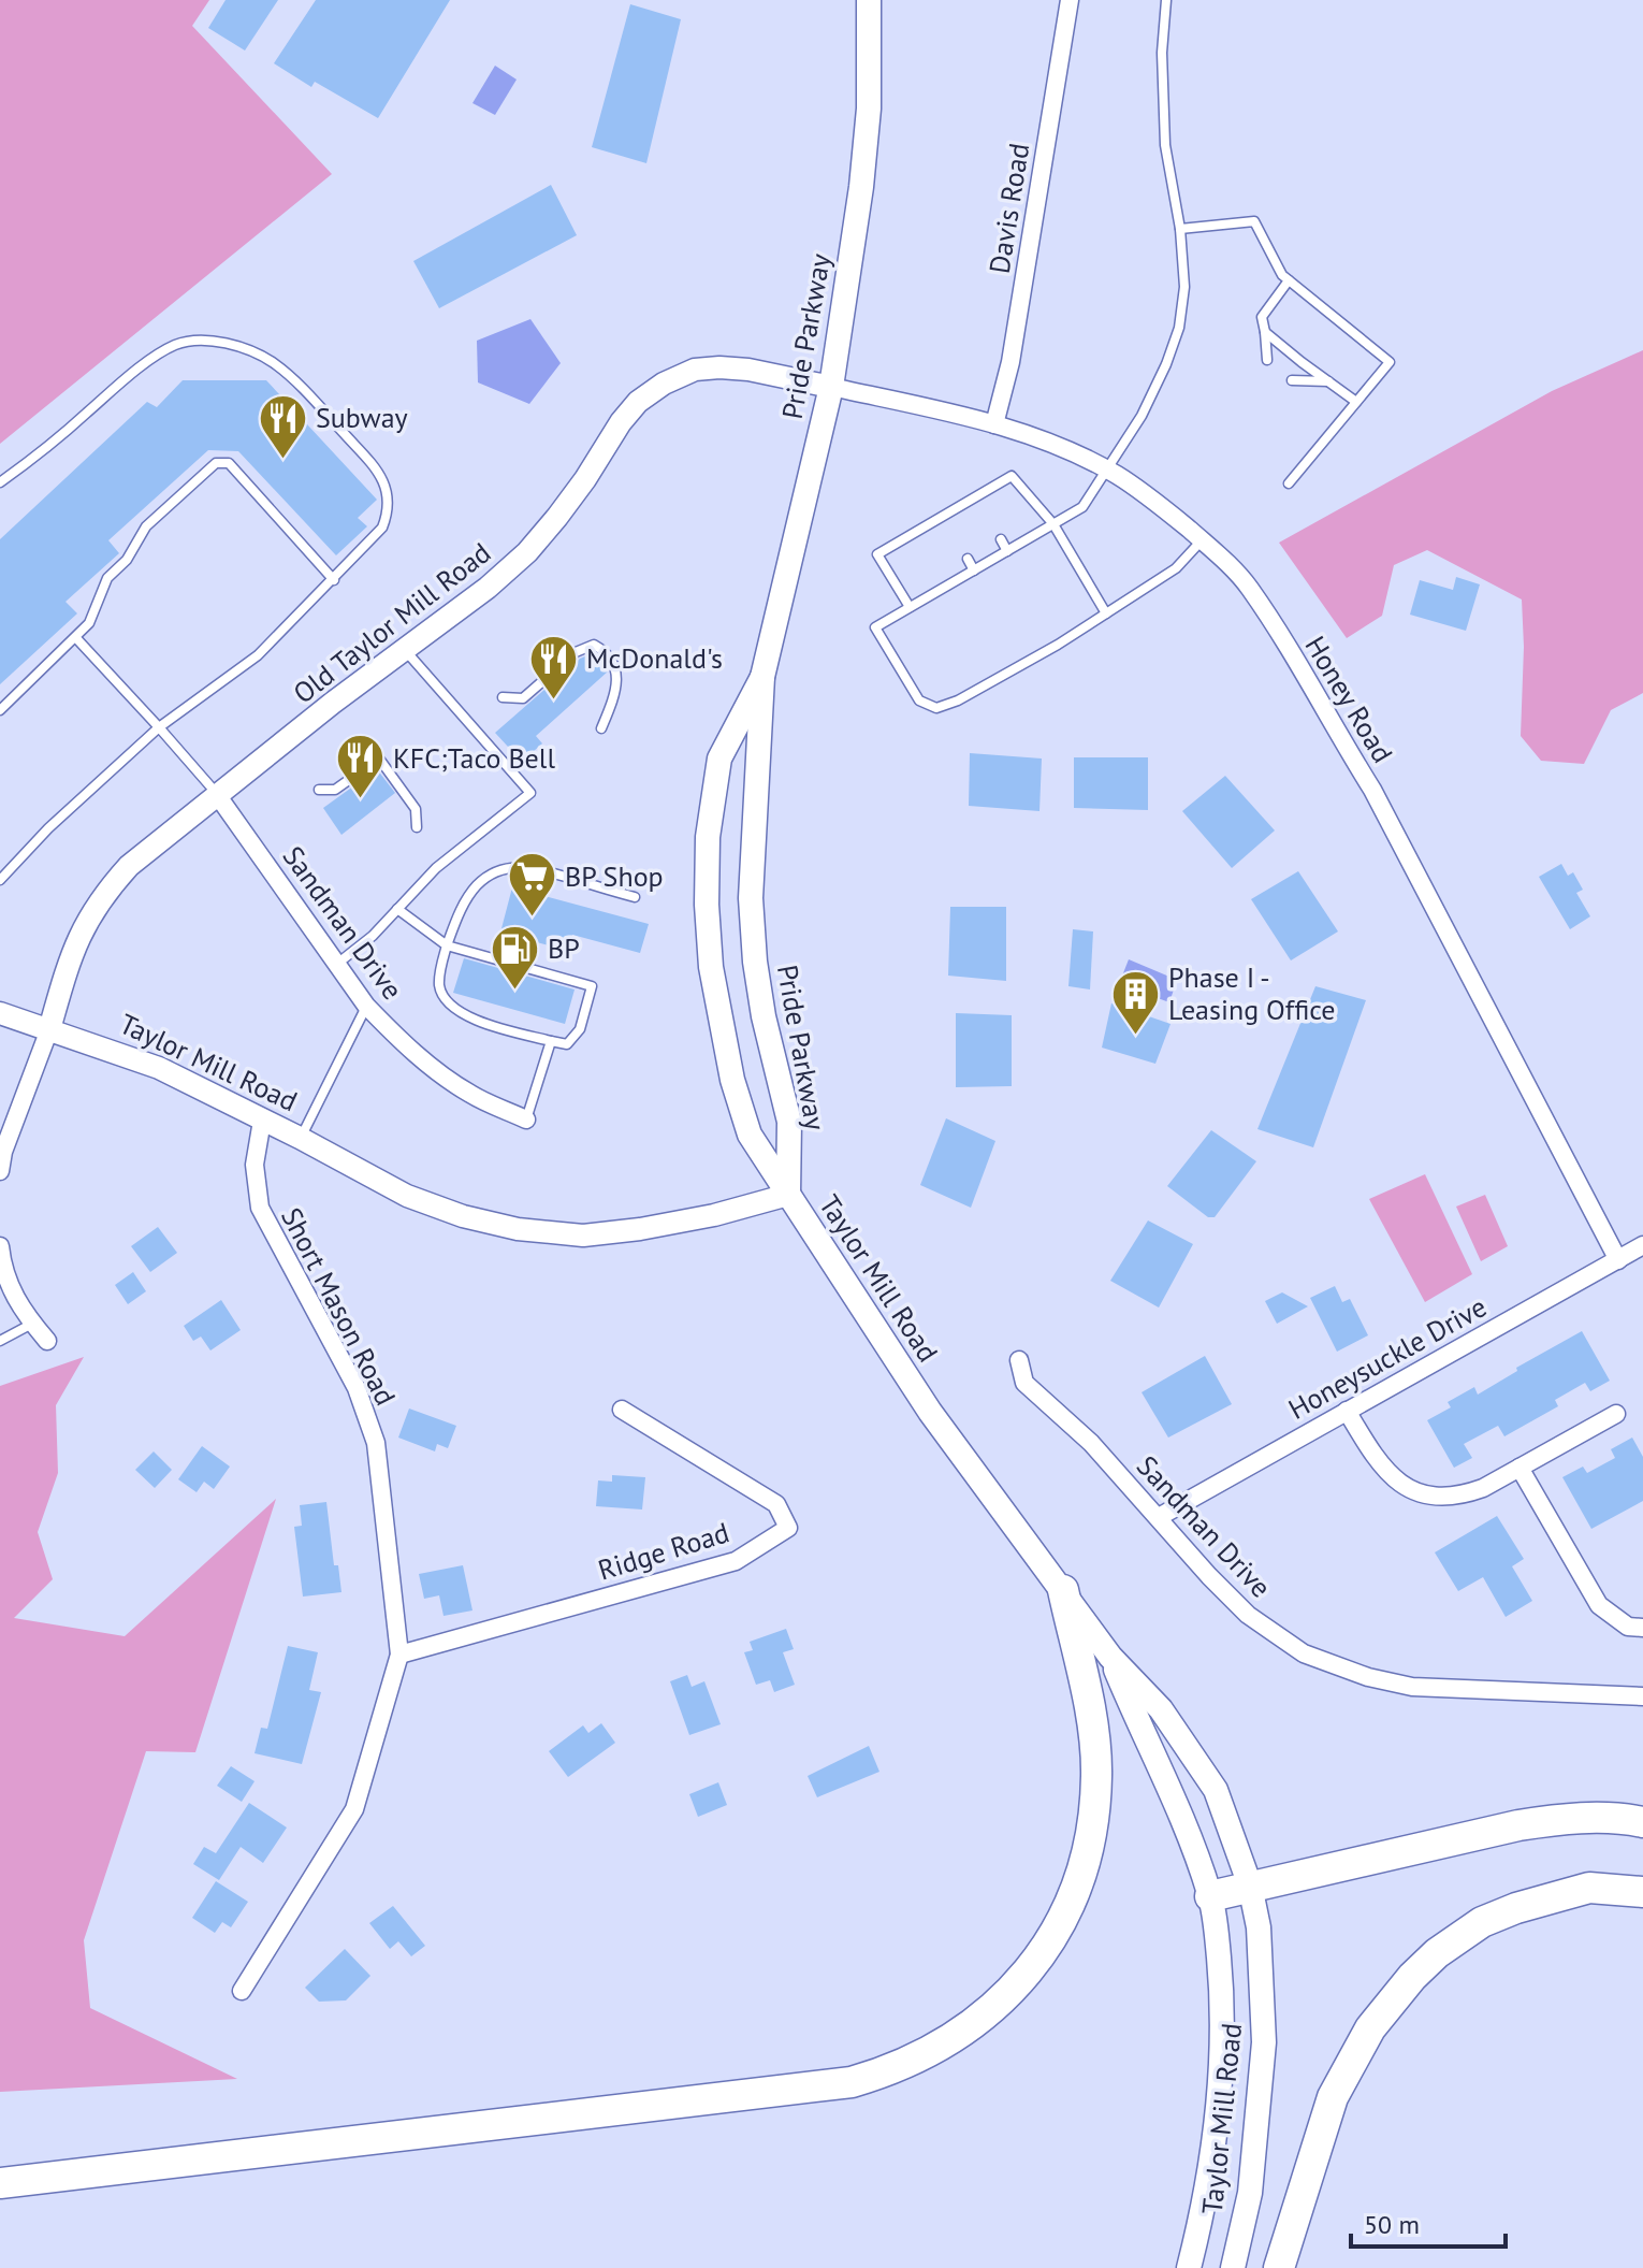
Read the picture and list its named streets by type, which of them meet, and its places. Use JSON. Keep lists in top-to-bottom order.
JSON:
{
  "streets": {
    "main road": ["Pride Parkway", "Taylor Mill Road"],
    "street": [
      "Davis Road",
      "Old Taylor Mill Road",
      "Honey Road",
      "Sandman Drive",
      "Short Mason Road",
      "Honeysuckle Drive",
      "Ridge Road"
    ]
  },
  "crossings": [
    ["Davis Road", "Honey Road"],
    ["Pride Parkway", "Old Taylor Mill Road"],
    ["Pride Parkway", "Honey Road"],
    ["Pride Parkway", "Taylor Mill Road"],
    ["Old Taylor Mill Road", "Honey Road"],
    ["Old Taylor Mill Road", "Sandman Drive"],
    ["Old Taylor Mill Road", "Taylor Mill Road"],
    ["Honey Road", "Honeysuckle Drive"],
    ["Sandman Drive", "Honeysuckle Drive"],
    ["Taylor Mill Road", "Short Mason Road"],
    ["Short Mason Road", "Ridge Road"]
  ],
  "places": {
    "restaurant": ["Subway", "McDonald's", "KFC;Taco Bell"],
    "supermarket": ["BP Shop"],
    "fuel station": ["BP"],
    "building": ["Phase I - Leasing Office"]
  },
  "scale_bar": "50 m"
}
